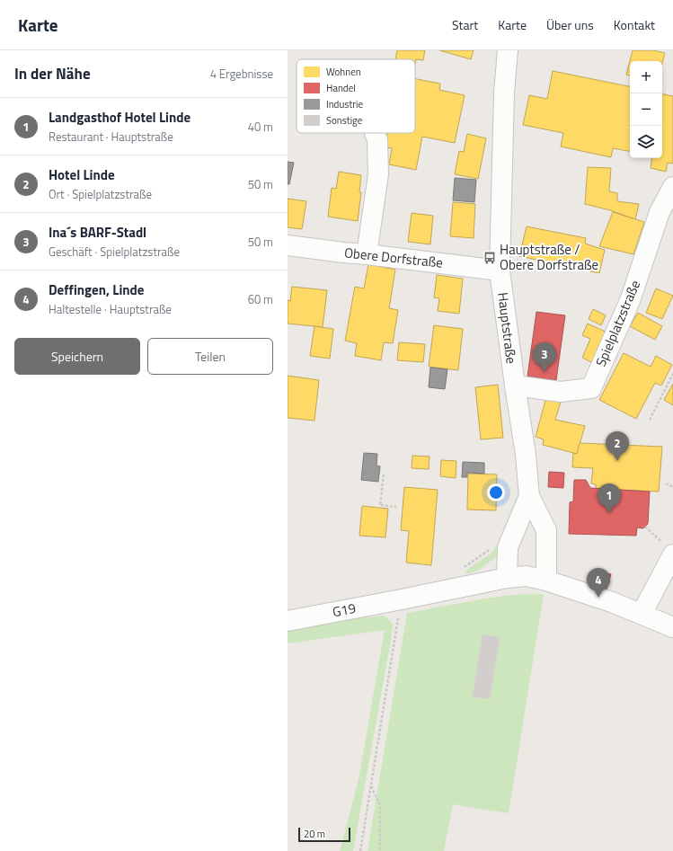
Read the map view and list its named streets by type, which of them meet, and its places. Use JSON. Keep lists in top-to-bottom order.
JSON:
{
  "streets": {
    "street": [
      "Obere Dorfstraße",
      "Spielplatzstraße",
      "Hauptstraße",
      "G19"
    ]
  },
  "crossings": [
    ["Obere Dorfstraße", "Hauptstraße"],
    ["Spielplatzstraße", "Hauptstraße"]
  ],
  "places": {
    "bus stop": ["Hauptstraße / Obere Dorfstraße"]
  },
  "legend": [
    "Wohnen",
    "Handel",
    "Industrie",
    "Sonstige"
  ],
  "scale_bar": "20 m",
  "page": {
    "header": "Karte",
    "nav": [
      "Start",
      "Karte",
      "Über uns",
      "Kontakt"
    ],
    "heading": ["In der Nähe", "4 Ergebnisse"],
    "map_buttons": ["+", "−"],
    "list": [
      {
        "mark": "1",
        "name": "Landgasthof Hotel Linde",
        "note": "Restaurant · Hauptstraße",
        "value": "40 m"
      },
      {
        "mark": "2",
        "name": "Hotel Linde",
        "note": "Ort · Spielplatzstraße",
        "value": "50 m"
      },
      {
        "mark": "3",
        "name": "Ina´s BARF-Stadl",
        "note": "Geschäft · Spielplatzstraße",
        "value": "50 m"
      },
      {
        "mark": "4",
        "name": "Deffingen, Linde",
        "note": "Haltestelle · Hauptstraße",
        "value": "60 m"
      }
    ],
    "buttons": ["Speichern", "Teilen"],
    "pins": [
      "3",
      "2",
      "1",
      "4"
    ],
    "scale": "20 m"
  }
}
